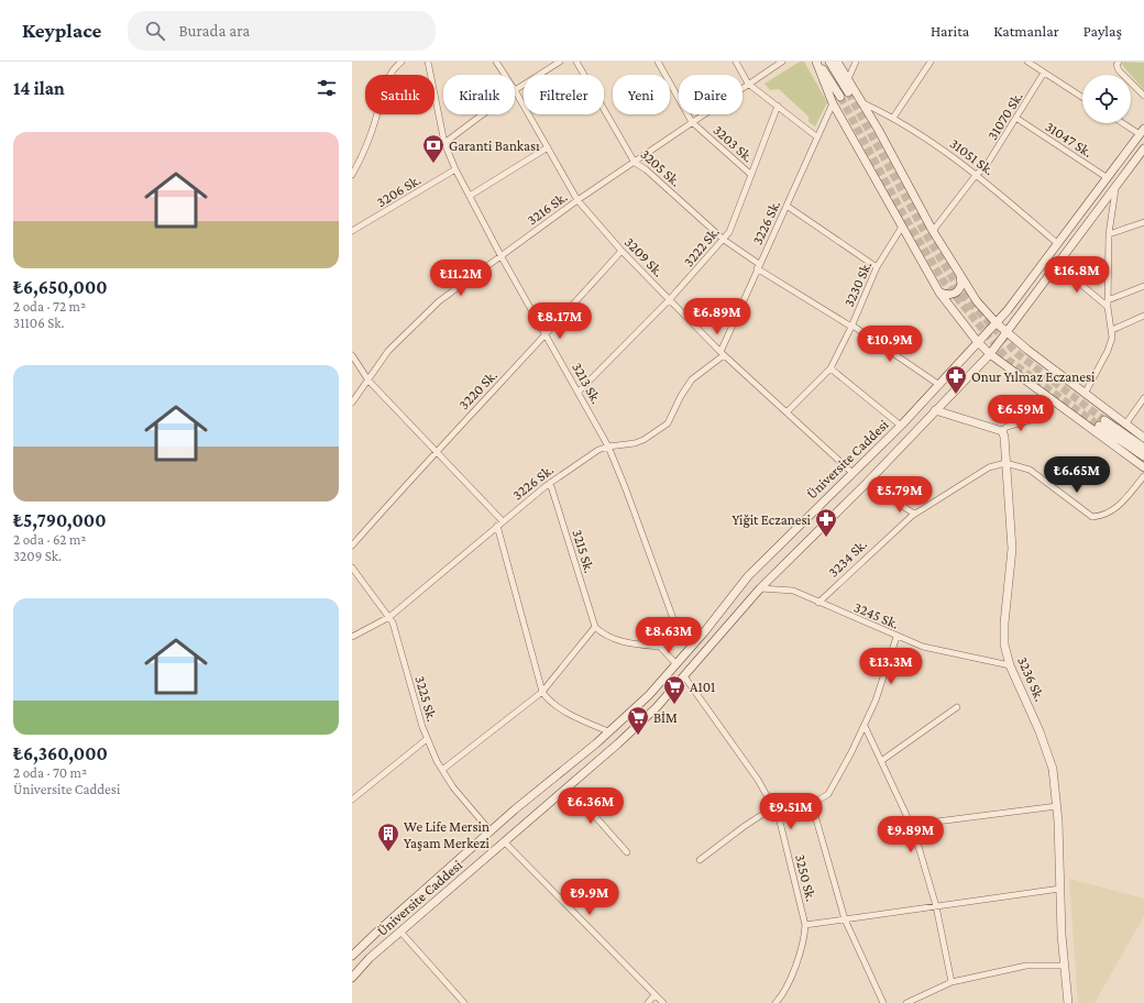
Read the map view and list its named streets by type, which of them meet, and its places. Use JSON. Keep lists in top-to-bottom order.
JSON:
{
  "streets": {
    "main road": ["Üniversite Caddesi", "3236 Sk."],
    "street": [
      "31070 Sk.",
      "31047 Sk.",
      "3203 Sk.",
      "31051 Sk.",
      "3205 Sk.",
      "3206 Sk.",
      "3216 Sk.",
      "3226 Sk.",
      "3222 Sk.",
      "3209 Sk.",
      "3230 Sk.",
      "3213 Sk.",
      "3220 Sk.",
      "3215 Sk.",
      "3234 Sk.",
      "3245 Sk.",
      "3225 Sk.",
      "3250 Sk."
    ]
  },
  "crossings": [
    ["31070 Sk.", "31047 Sk."],
    ["31070 Sk.", "31051 Sk."],
    ["31047 Sk.", "Üniversite Caddesi"],
    ["3203 Sk.", "3216 Sk."],
    ["3203 Sk.", "3222 Sk."],
    ["31051 Sk.", "Üniversite Caddesi"],
    ["3205 Sk.", "3216 Sk."],
    ["3205 Sk.", "3226 Sk."],
    ["3205 Sk.", "3222 Sk."],
    ["3205 Sk.", "3230 Sk."],
    ["3205 Sk.", "Üniversite Caddesi"],
    ["3206 Sk.", "3213 Sk."],
    ["3216 Sk.", "3209 Sk."],
    ["3216 Sk.", "3213 Sk."],
    ["3226 Sk.", "3209 Sk."],
    ["3226 Sk.", "3213 Sk."],
    ["3226 Sk.", "3215 Sk."],
    ["3226 Sk.", "3225 Sk."],
    ["3222 Sk.", "3209 Sk."],
    ["3222 Sk.", "3213 Sk."],
    ["3209 Sk.", "3230 Sk."],
    ["3209 Sk.", "3220 Sk."],
    ["3209 Sk.", "Üniversite Caddesi"],
    ["3213 Sk.", "3220 Sk."],
    ["Üniversite Caddesi", "3245 Sk."],
    ["Üniversite Caddesi", "3225 Sk."],
    ["Üniversite Caddesi", "3250 Sk."],
    ["3234 Sk.", "3245 Sk."],
    ["3234 Sk.", "3236 Sk."],
    ["3245 Sk.", "3236 Sk."]
  ],
  "places": {
    "bank": ["Garanti Bankası"],
    "pharmacy": ["Onur Yılmaz Eczanesi", "Yiğit Eczanesi"],
    "supermarket": ["A101", "BİM"],
    "building": ["We Life Mersin Yaşam Merkezi"]
  },
  "page": {
    "header": "Keyplace",
    "search": "Burada ara",
    "nav": ["Harita", "Katmanlar", "Paylaş"],
    "heading": "14 ilan",
    "chip": [
      "Satılık",
      "Kiralık",
      "Filtreler",
      "Yeni",
      "Daire"
    ],
    "list": [
      {
        "name": "₺6,650,000",
        "note": "2 oda · 72 m² · 31106 Sk."
      },
      {
        "name": "₺5,790,000",
        "note": "2 oda · 62 m² · 3209 Sk."
      },
      {
        "name": "₺6,360,000",
        "note": "2 oda · 70 m² · Üniversite Caddesi"
      }
    ],
    "price": [
      "₺16.8M",
      "₺11.2M",
      "₺6.89M",
      "₺8.17M",
      "₺10.9M",
      "₺6.59M",
      "₺6.65M",
      "₺5.79M",
      "₺8.63M",
      "₺13.3M",
      "₺6.36M",
      "₺9.51M",
      "₺9.89M",
      "₺9.9M"
    ]
  }
}
